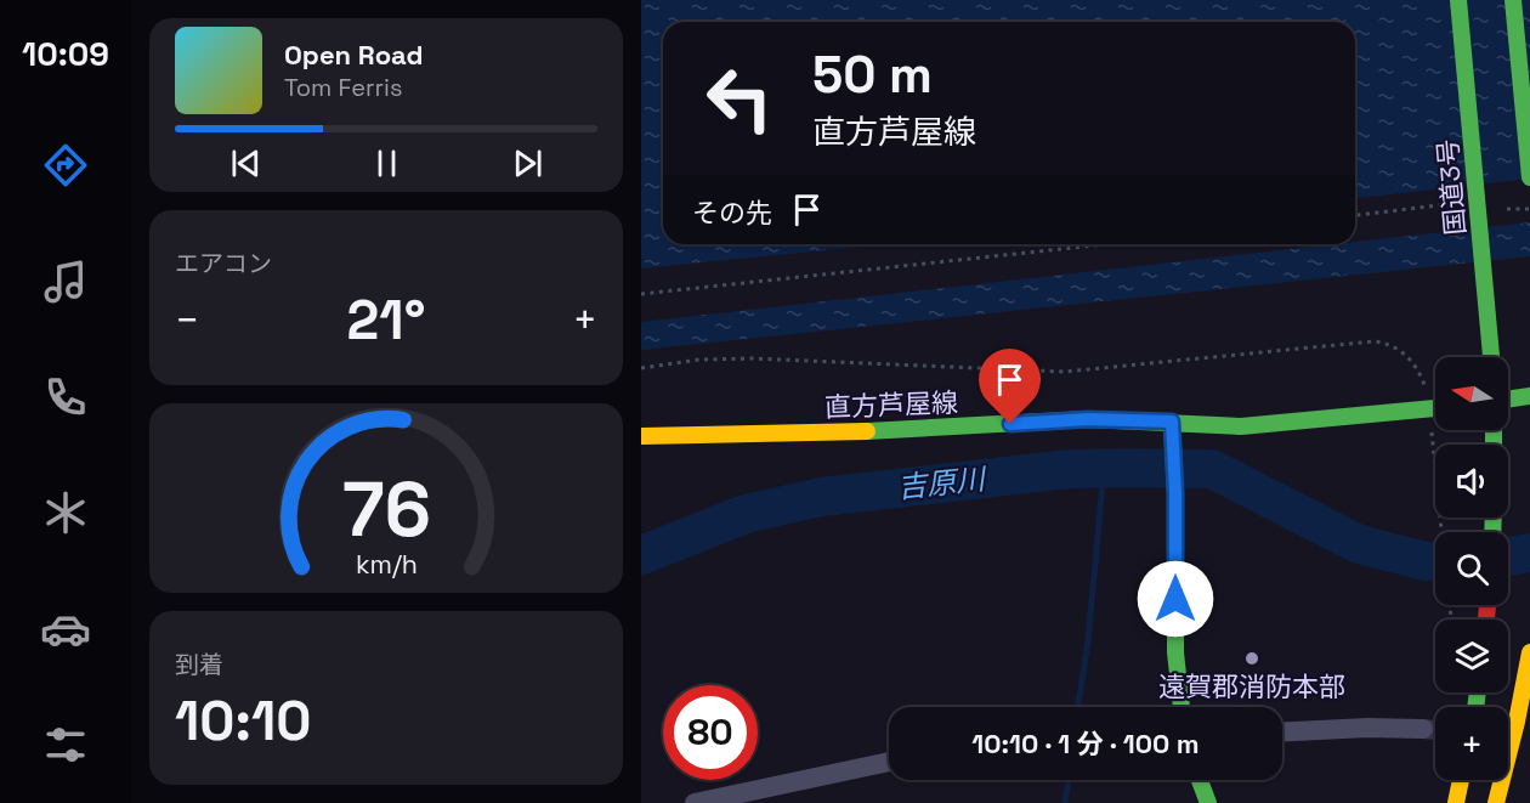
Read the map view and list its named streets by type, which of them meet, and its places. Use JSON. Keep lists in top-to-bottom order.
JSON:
{
  "streets": {
    "main road": ["国道3号", "直方芦屋線"]
  },
  "water": ["吉原川"],
  "places": ["遠賀郡消防本部"],
  "north": "left",
  "page": {
    "tabs": "10:09",
    "turn": ["50 m", "直方芦屋線"],
    "song": ["Open Road", "Tom Ferris"],
    "then": "その先",
    "tile": [
      "エアコン",
      ["到着", "10:10"]
    ],
    "heat": ["−", "21°", "+"],
    "map_buttons": "+",
    "limit": "80",
    "trip": "10:10 · 1 分 · 100 m",
    "gauge": ["76", "km/h"]
  }
}
